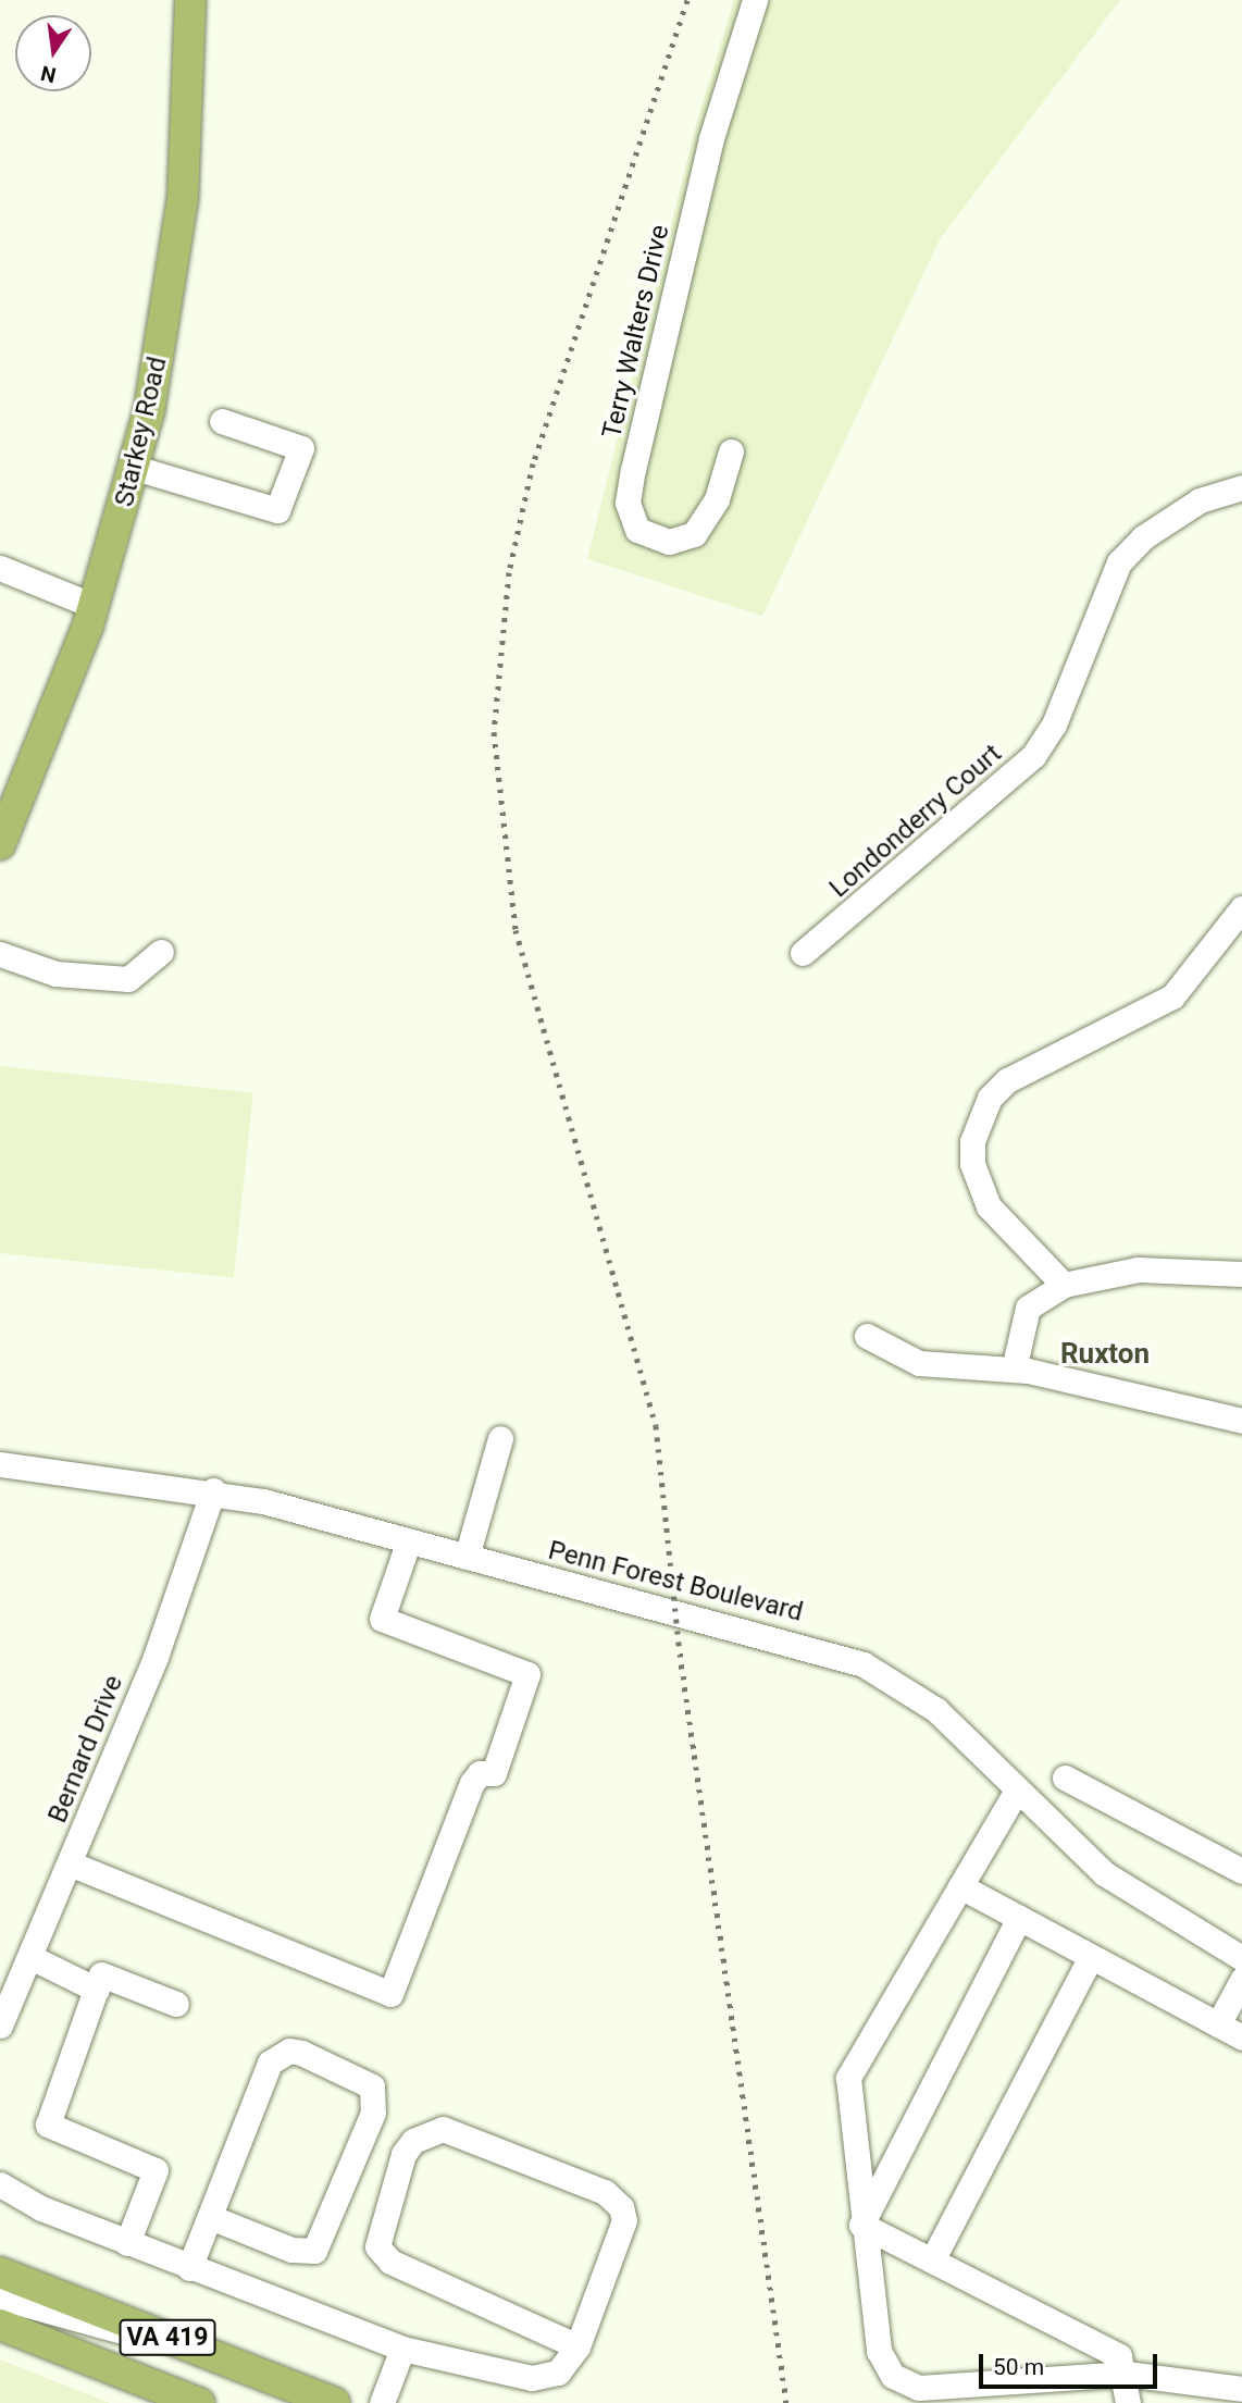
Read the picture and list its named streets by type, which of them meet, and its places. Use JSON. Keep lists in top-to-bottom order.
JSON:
{
  "streets": {
    "main road": ["Starkey Road", "VA 419"],
    "street": [
      "Terry Walters Drive",
      "Londonderry Court",
      "Penn Forest Boulevard",
      "Bernard Drive"
    ]
  },
  "crossings": [
    ["Penn Forest Boulevard", "Bernard Drive"]
  ],
  "districts": ["Ruxton"],
  "scale_bar": "50 m",
  "north": "bottom"
}
